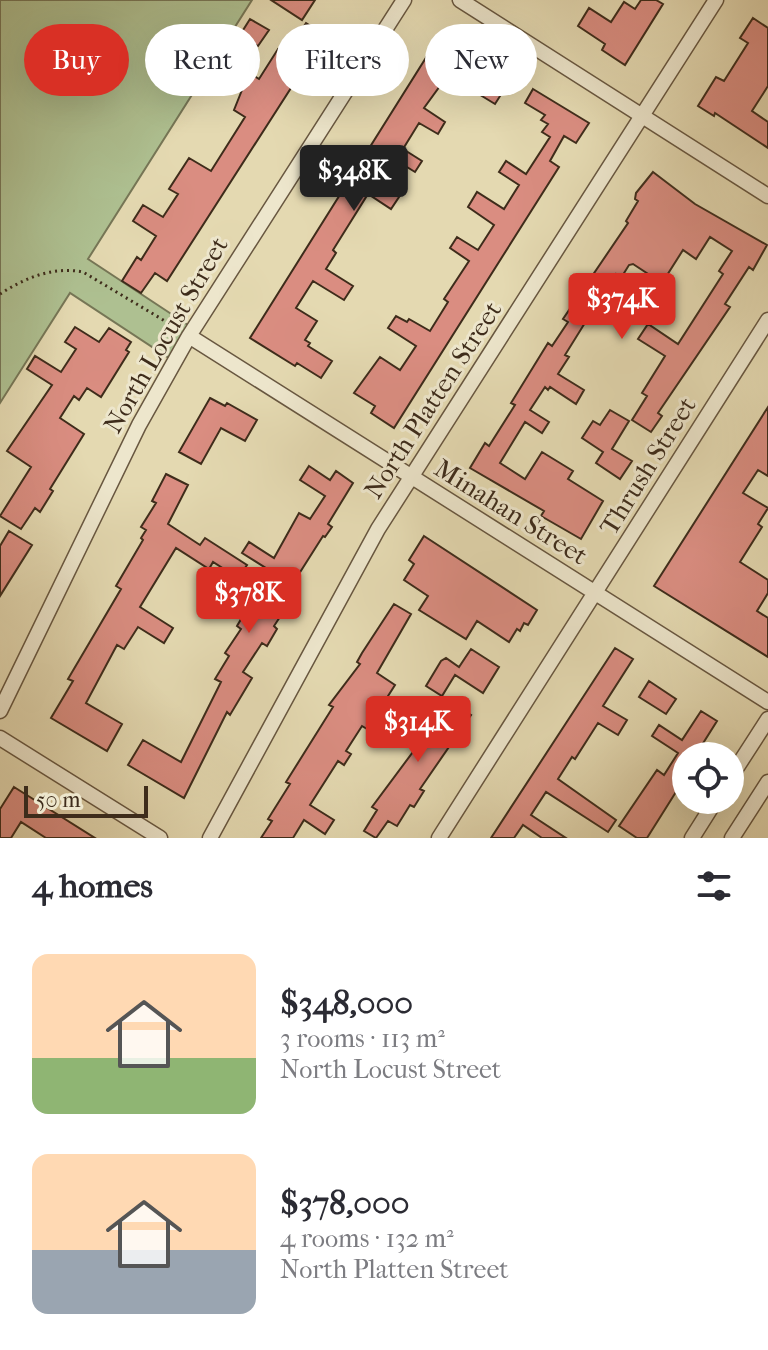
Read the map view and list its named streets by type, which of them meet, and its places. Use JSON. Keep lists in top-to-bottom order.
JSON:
{
  "streets": {
    "street": [
      "North Locust Street",
      "North Platten Street",
      "Thrush Street",
      "Minahan Street"
    ]
  },
  "crossings": [
    ["North Locust Street", "Minahan Street"],
    ["North Platten Street", "Minahan Street"],
    ["Thrush Street", "Minahan Street"]
  ],
  "scale_bar": "50 m",
  "page": {
    "chip": [
      "Buy",
      "Rent",
      "Filters",
      "New"
    ],
    "price": [
      "$348K",
      "$374K",
      "$378K",
      "$314K"
    ],
    "scale": "50 m",
    "heading": "4 homes",
    "list": [
      {
        "name": "$348,000",
        "note": "3 rooms · 113 m² · North Locust Street"
      },
      {
        "name": "$378,000",
        "note": "4 rooms · 132 m² · North Platten Street"
      }
    ]
  }
}
